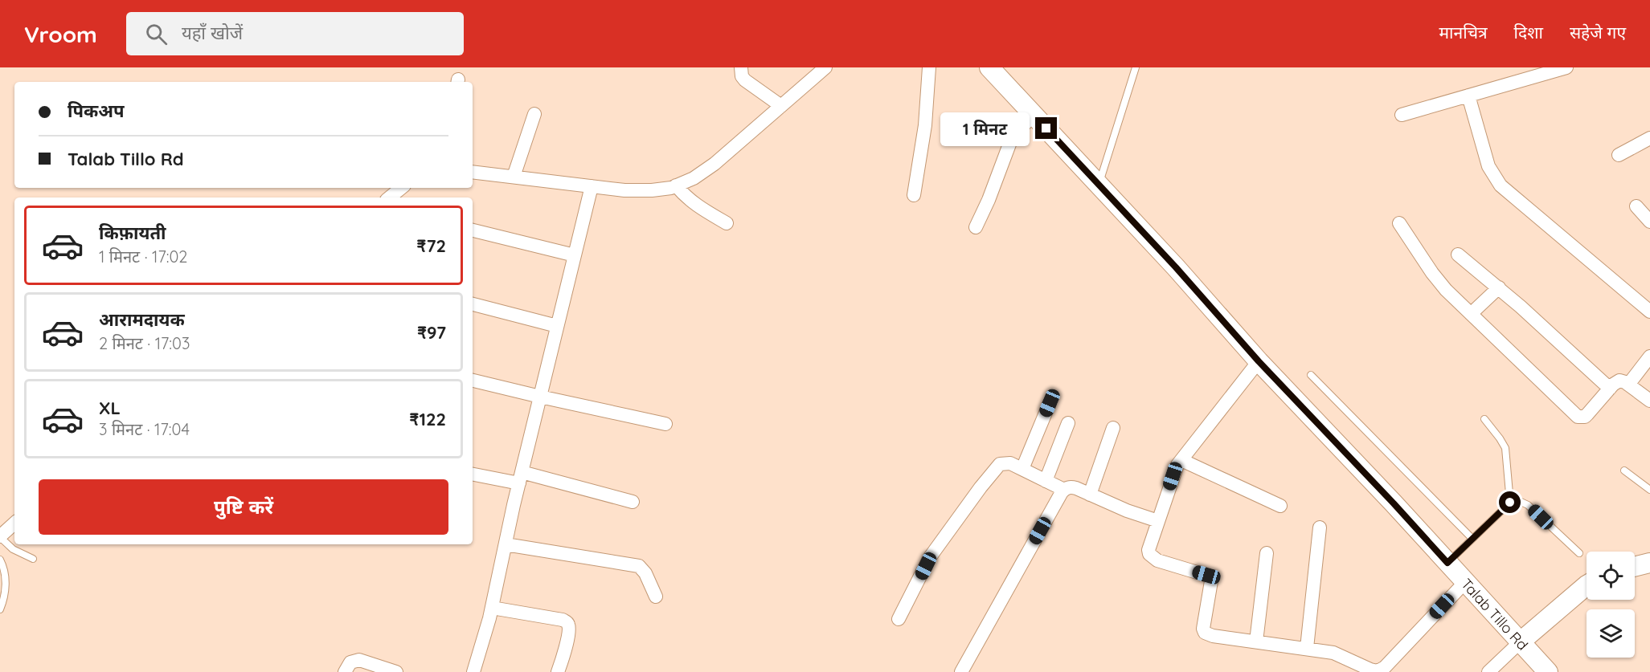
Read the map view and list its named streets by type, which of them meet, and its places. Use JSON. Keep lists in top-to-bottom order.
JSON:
{
  "streets": {
    "main road": ["Talab Tillo Rd"]
  },
  "page": {
    "header": "Vroom",
    "search": "यहाँ खोजें",
    "nav": ["मानचित्र", "दिशा", "सहेजे गए"],
    "banner": ["पिकअप", "Talab Tillo Rd"],
    "bubble": "1 मिनट",
    "list": [
      {
        "name": "किफ़ायती",
        "note": "1 मिनट · 17:02",
        "value": "₹72"
      },
      {
        "name": "आरामदायक",
        "note": "2 मिनट · 17:03",
        "value": "₹97"
      },
      {
        "name": "XL",
        "note": "3 मिनट · 17:04",
        "value": "₹122"
      }
    ],
    "buttons": "पुष्टि करें"
  }
}
